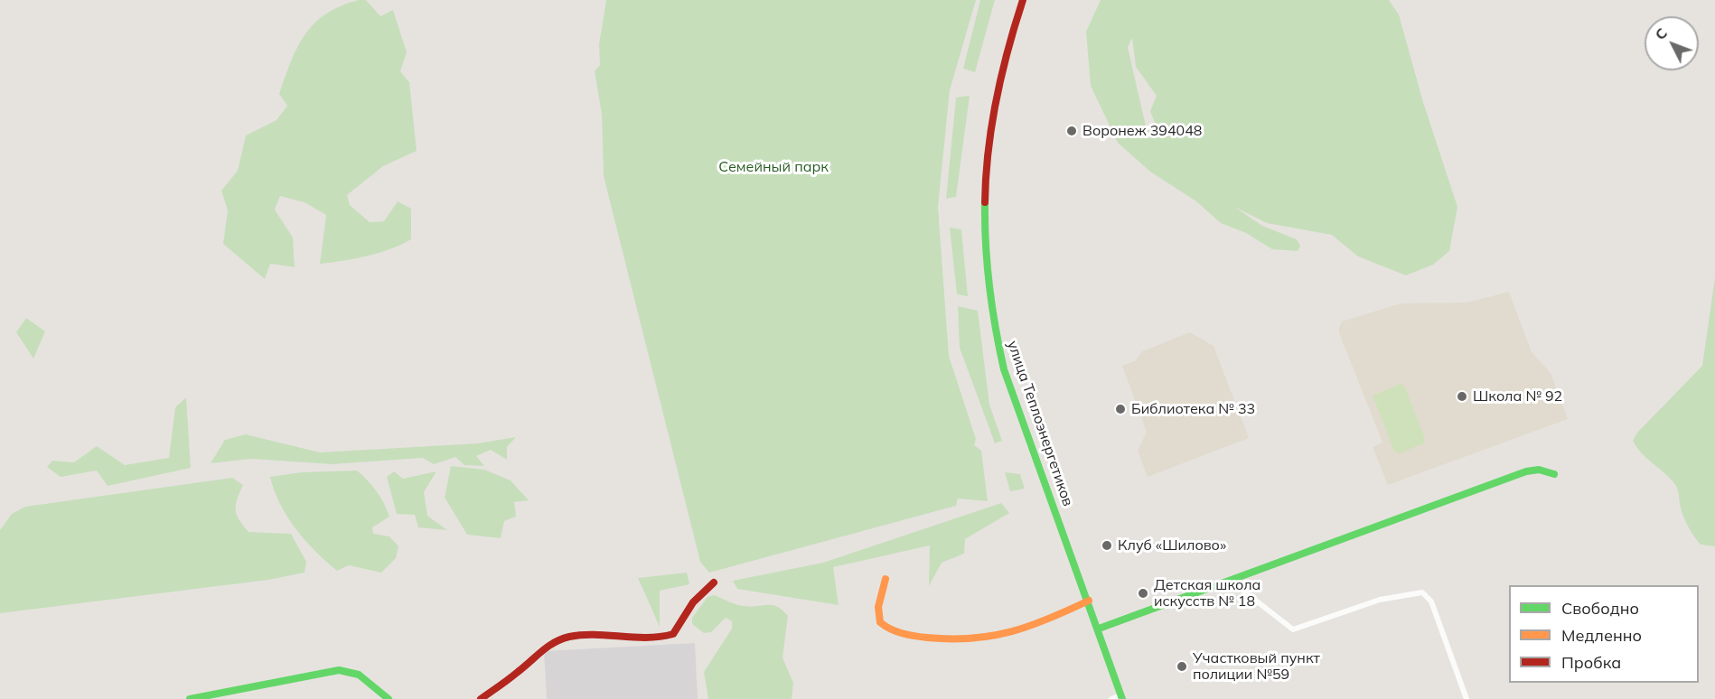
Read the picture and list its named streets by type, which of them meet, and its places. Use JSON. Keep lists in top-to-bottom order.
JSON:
{
  "streets": {
    "street": ["улица Теплоэнергетиков"]
  },
  "parks": ["Семейный парк"],
  "places": [
    "Воронеж 394048",
    "Школа № 92",
    "Библиотека № 33",
    "Клуб «Шилово»",
    "Детская школа искусств № 18",
    "Участковый пункт полиции №59"
  ],
  "legend": ["Свободно", "Медленно", "Пробка"],
  "north": "top left"
}
